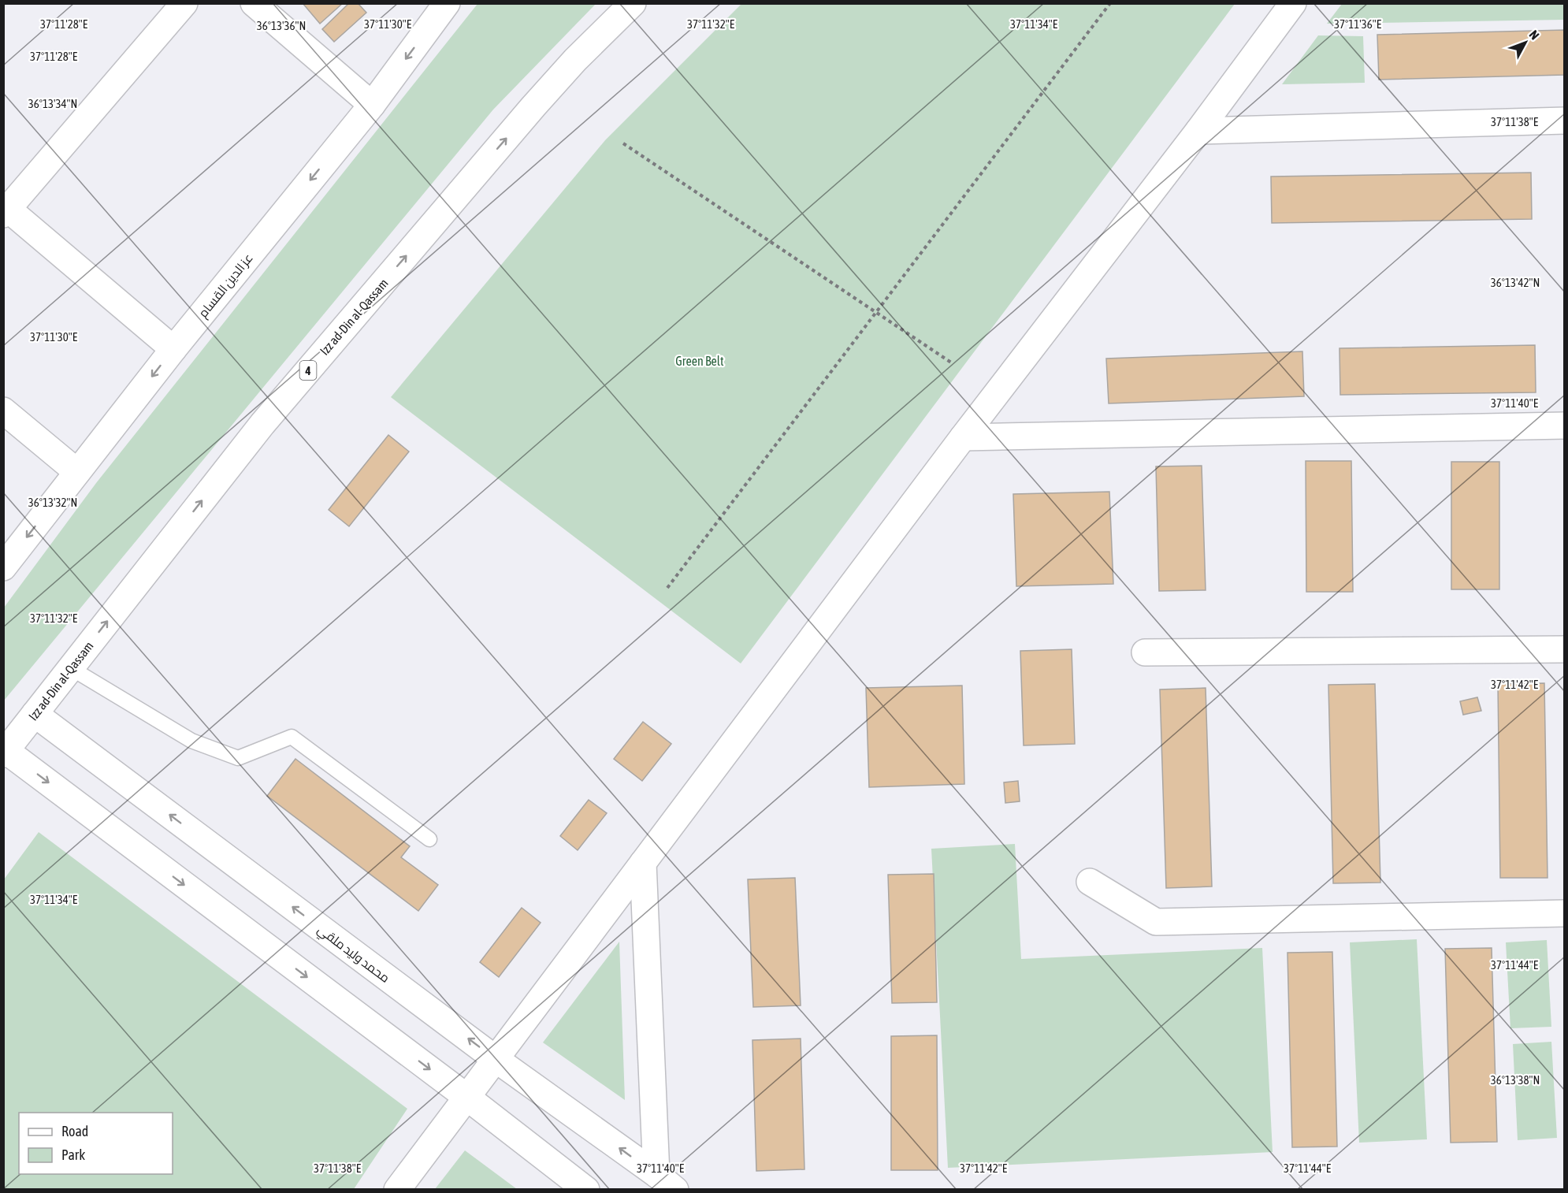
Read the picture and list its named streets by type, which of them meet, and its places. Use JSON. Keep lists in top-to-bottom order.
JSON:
{
  "streets": {
    "main road": [
      "عز الدين القسام",
      "Izz ad-Din al-Qassam",
      "4",
      "محمد وليد ملقي"
    ]
  },
  "crossings": [
    ["Izz ad-Din al-Qassam", "محمد وليد ملقي"]
  ],
  "one_way": ["Izz ad-Din al-Qassam"],
  "parks": ["Green Belt"],
  "legend": ["Road", "Park"],
  "north": "top right",
  "coordinates": [
    "37°11'28\"E",
    "37°11'30\"E",
    "37°11'32\"E",
    "37°11'34\"E",
    "37°11'36\"E",
    "36°13'36\"N",
    "36°13'34\"N",
    "37°11'38\"E",
    "36°13'42\"N",
    "37°11'40\"E",
    "36°13'32\"N",
    "37°11'42\"E",
    "37°11'44\"E",
    "36°13'38\"N"
  ]
}
